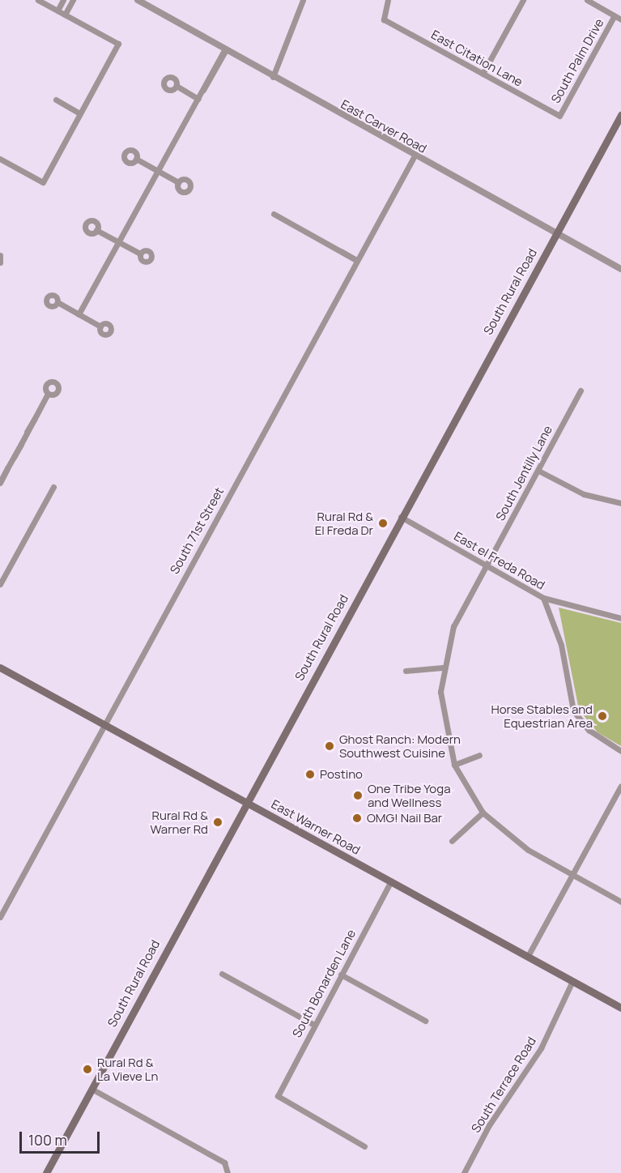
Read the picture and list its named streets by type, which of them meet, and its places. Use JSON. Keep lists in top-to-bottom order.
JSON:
{
  "streets": {
    "main road": ["South Rural Road", "East Warner Road"],
    "street": [
      "East Citation Lane",
      "South Palm Drive",
      "East Carver Road",
      "South Jentilly Lane",
      "South 71st Street",
      "East el Freda Road",
      "South Bonarden Lane",
      "South Terrace Road"
    ]
  },
  "crossings": [
    ["East Citation Lane", "South Palm Drive"],
    ["East Carver Road", "South Rural Road"],
    ["East Carver Road", "South 71st Street"],
    ["South Rural Road", "East el Freda Road"],
    ["South Rural Road", "East Warner Road"],
    ["South Jentilly Lane", "East el Freda Road"],
    ["South 71st Street", "East Warner Road"],
    ["East Warner Road", "South Bonarden Lane"],
    ["East Warner Road", "South Terrace Road"]
  ],
  "places": [
    "Rural Rd & El Freda Dr",
    "Horse Stables and Equestrian Area",
    "Ghost Ranch: Modern Southwest Cuisine",
    "Postino",
    "One Tribe Yoga and Wellness",
    "OMG! Nail Bar",
    "Rural Rd & Warner Rd",
    "Rural Rd & La Vieve Ln"
  ],
  "scale_bar": "100 m"
}
